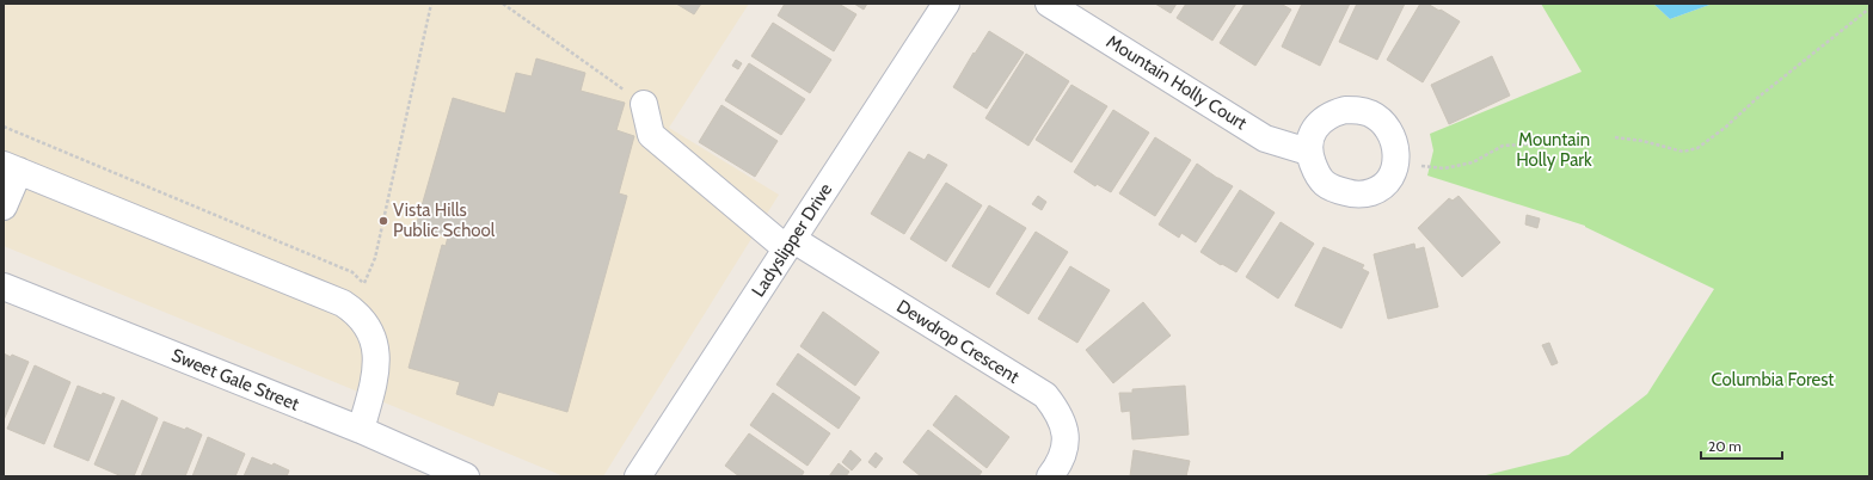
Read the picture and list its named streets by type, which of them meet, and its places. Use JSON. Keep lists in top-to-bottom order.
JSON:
{
  "streets": {
    "street": [
      "Mountain Holly Court",
      "Ladyslipper Drive",
      "Dewdrop Crescent",
      "Sweet Gale Street"
    ]
  },
  "crossings": [
    ["Ladyslipper Drive", "Dewdrop Crescent"]
  ],
  "parks": ["Mountain Holly Park", "Columbia Forest"],
  "places": ["Vista Hills Public School"],
  "scale_bar": "20 m"
}
